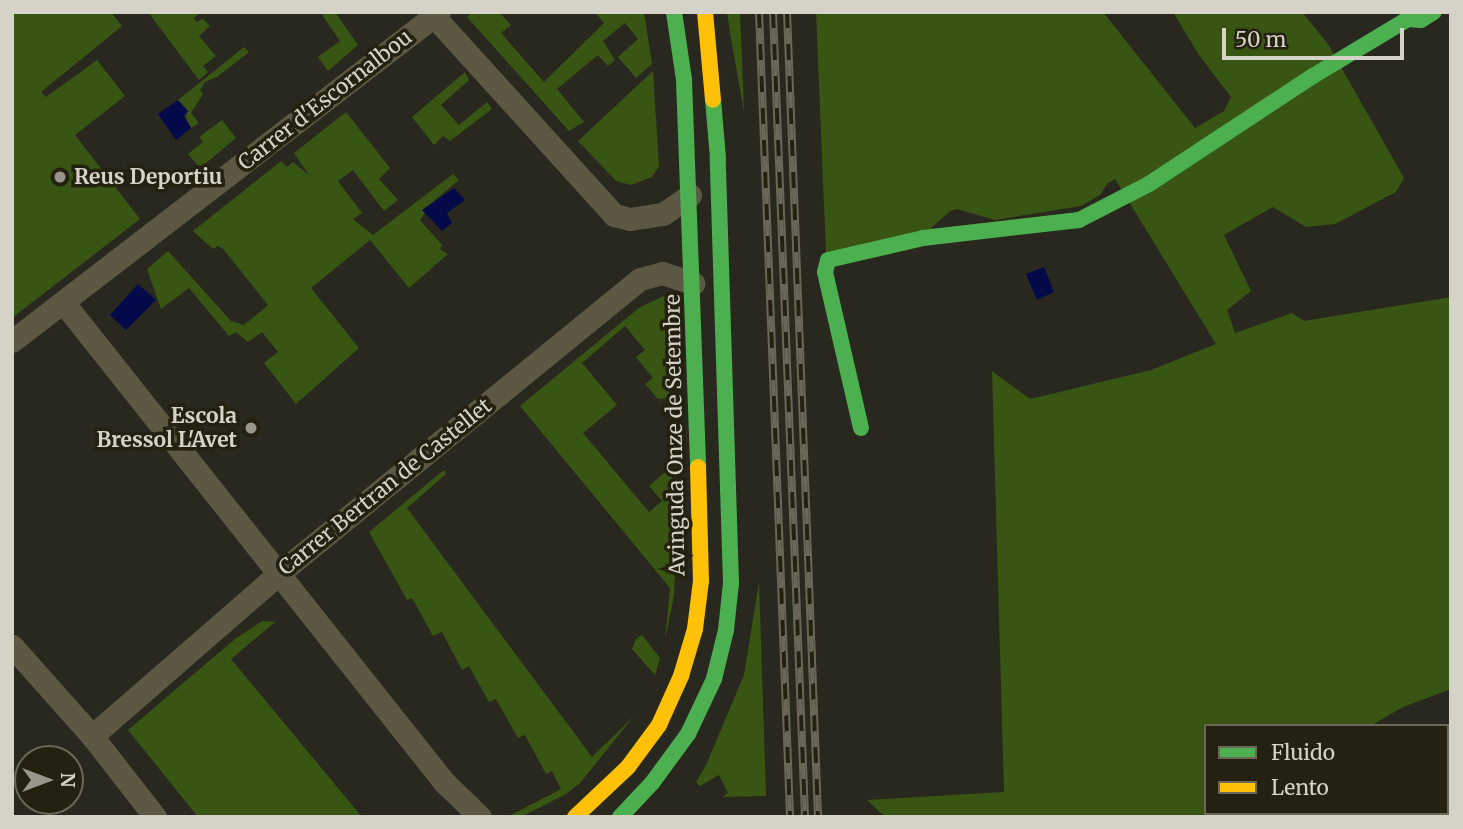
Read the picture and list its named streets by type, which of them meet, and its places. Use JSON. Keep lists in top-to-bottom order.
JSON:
{
  "streets": {
    "main road": ["Avinguda Onze de Setembre"],
    "street": ["Carrer d'Escornalbou", "Carrer Bertran de Castellet"]
  },
  "crossings": [
    ["Avinguda Onze de Setembre", "Carrer Bertran de Castellet"]
  ],
  "places": ["Reus Deportiu", "Escola Bressol L'Avet"],
  "legend": ["Fluido", "Lento"],
  "scale_bar": "50 m",
  "north": "right"
}
